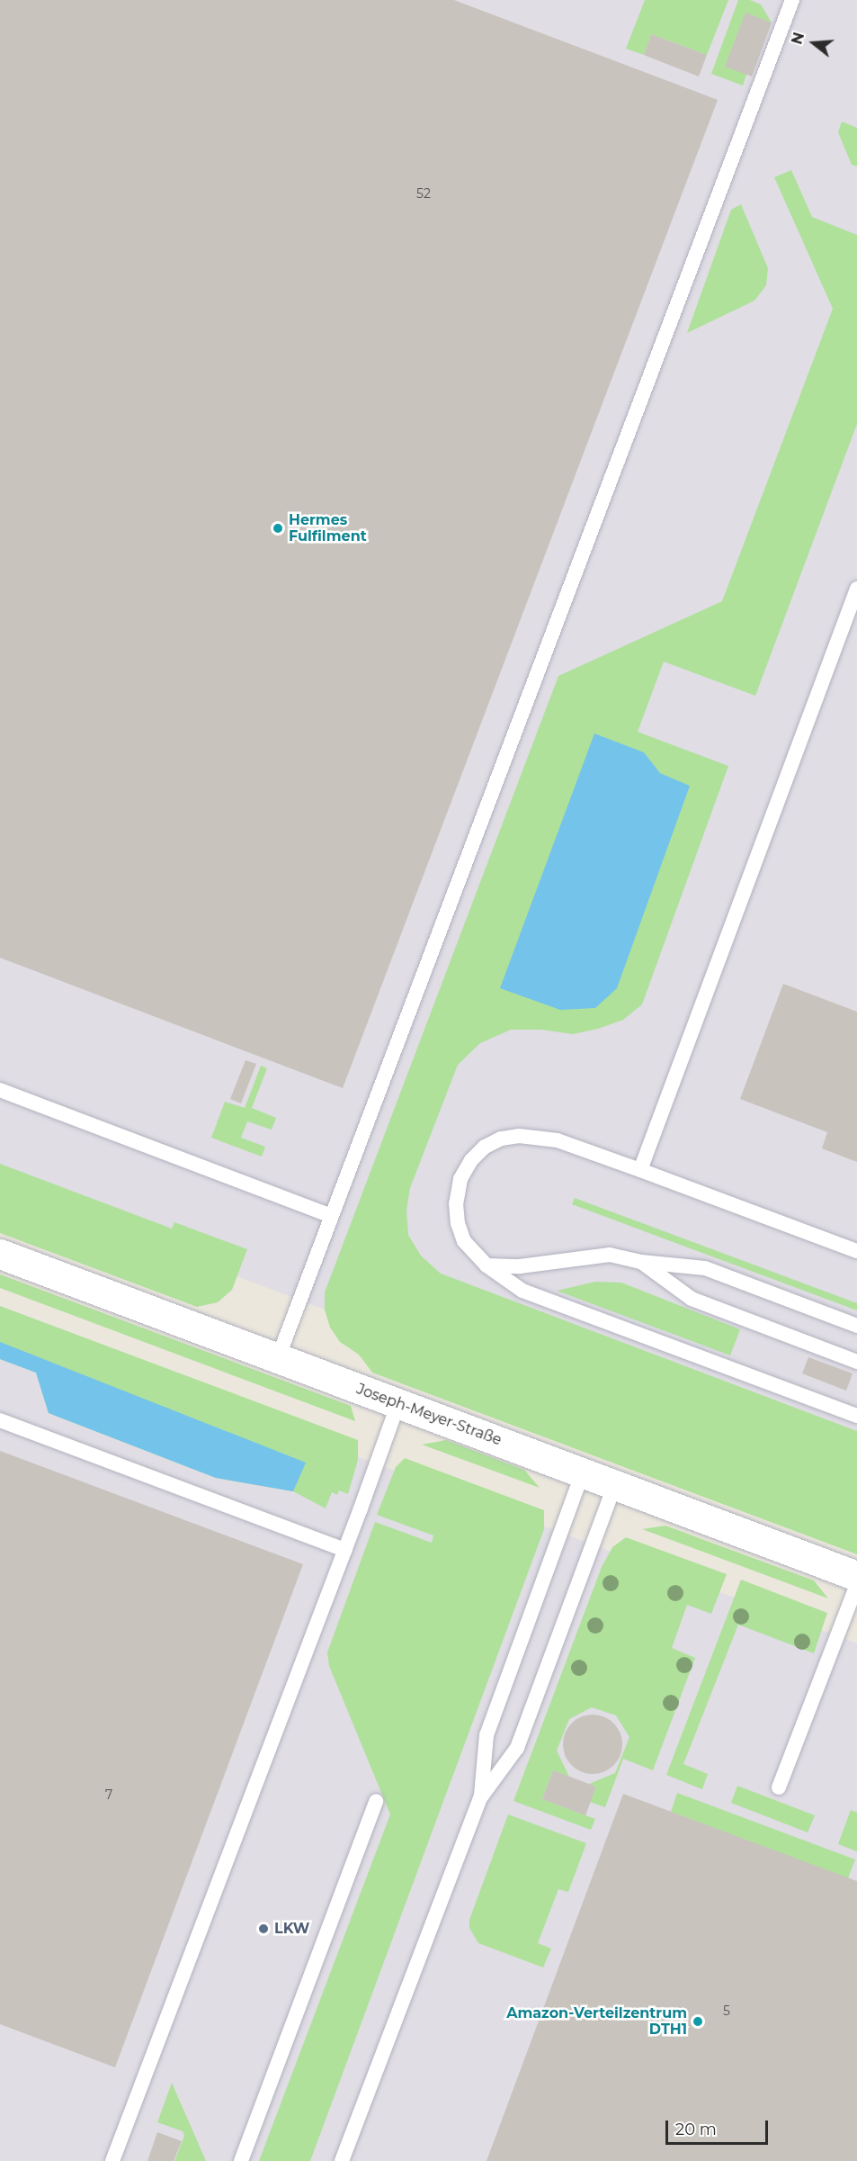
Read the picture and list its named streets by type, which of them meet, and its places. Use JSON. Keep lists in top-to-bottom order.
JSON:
{
  "streets": {
    "street": ["Joseph-Meyer-Straße"]
  },
  "places": ["Hermes Fulfilment", "LKW", "Amazon-Verteilzentrum DTH1"],
  "house_numbers": ["52", "7", "5"],
  "scale_bar": "20 m",
  "north": "left"
}
